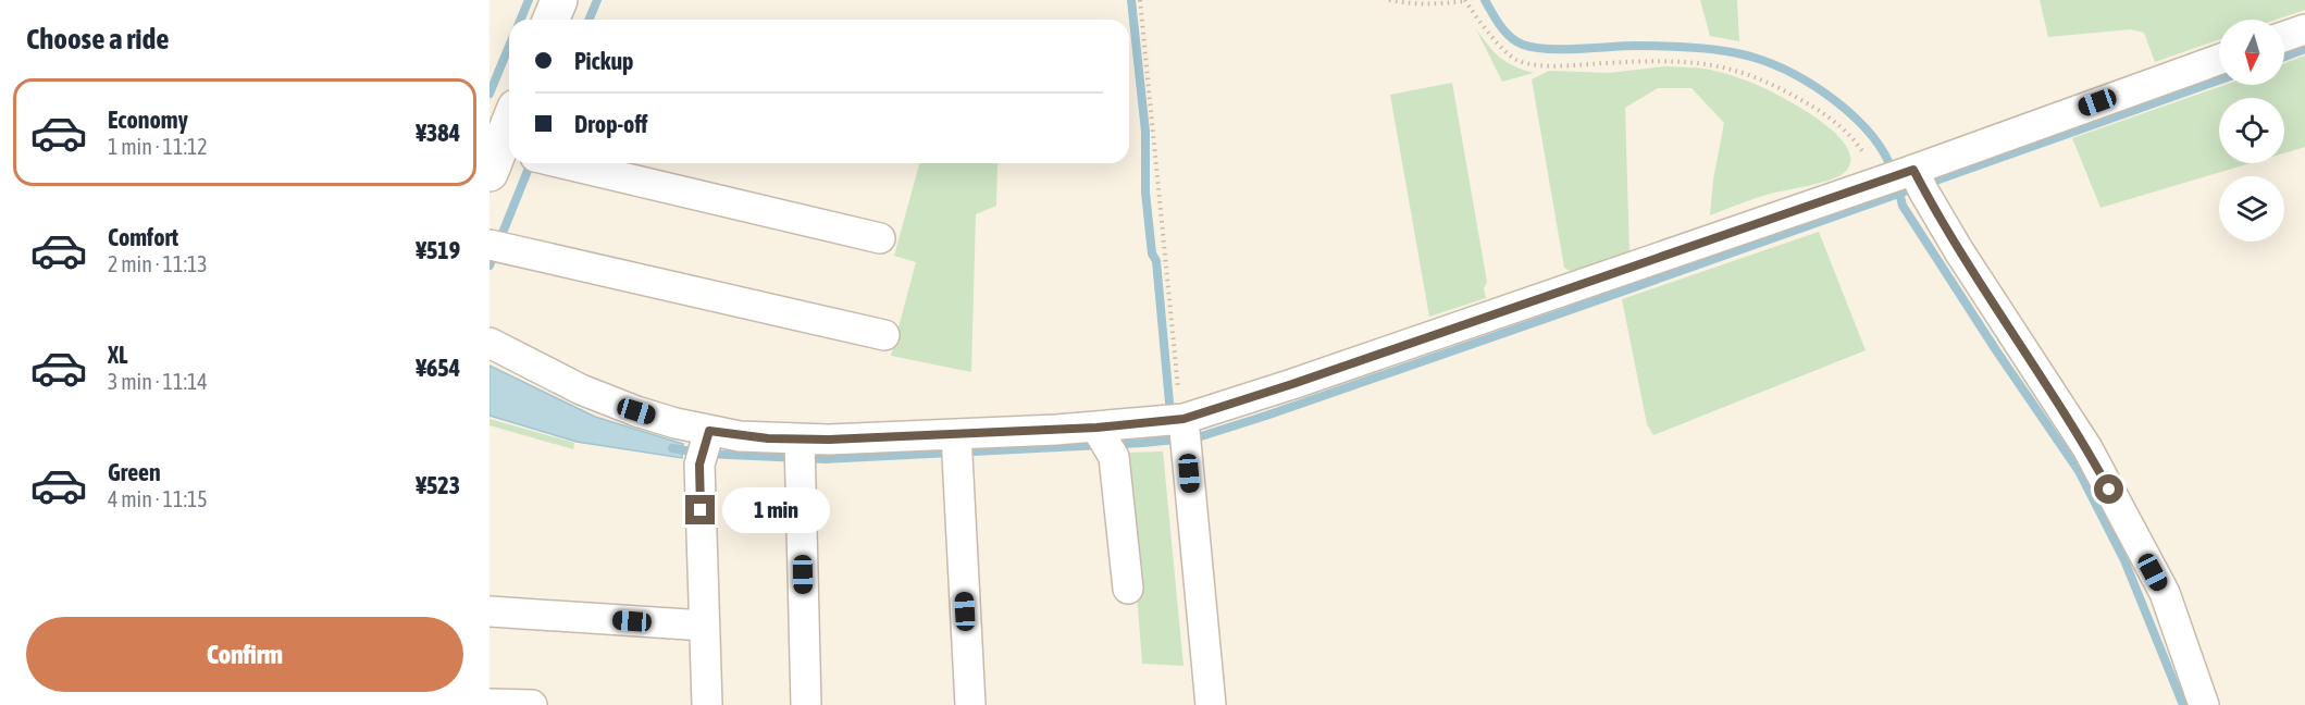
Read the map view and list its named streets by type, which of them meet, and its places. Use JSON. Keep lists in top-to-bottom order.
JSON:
{
  "north": "bottom",
  "page": {
    "heading": "Choose a ride",
    "banner": ["Pickup", "Drop-off"],
    "list": [
      {
        "name": "Economy",
        "note": "1 min · 11:12",
        "value": "¥384"
      },
      {
        "name": "Comfort",
        "note": "2 min · 11:13",
        "value": "¥519"
      },
      {
        "name": "XL",
        "note": "3 min · 11:14",
        "value": "¥654"
      },
      {
        "name": "Green",
        "note": "4 min · 11:15",
        "value": "¥523"
      }
    ],
    "bubble": "1 min",
    "buttons": "Confirm"
  }
}
